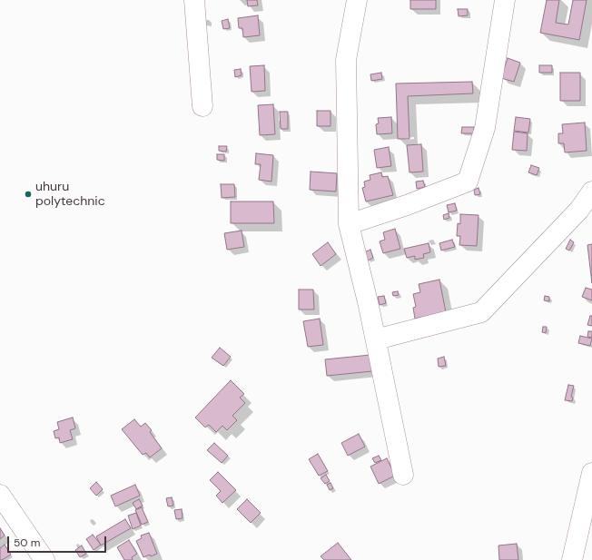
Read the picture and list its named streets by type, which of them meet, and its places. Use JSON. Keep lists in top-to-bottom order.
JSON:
{
  "places": ["uhuru polytechnic"],
  "scale_bar": "50 m"
}
